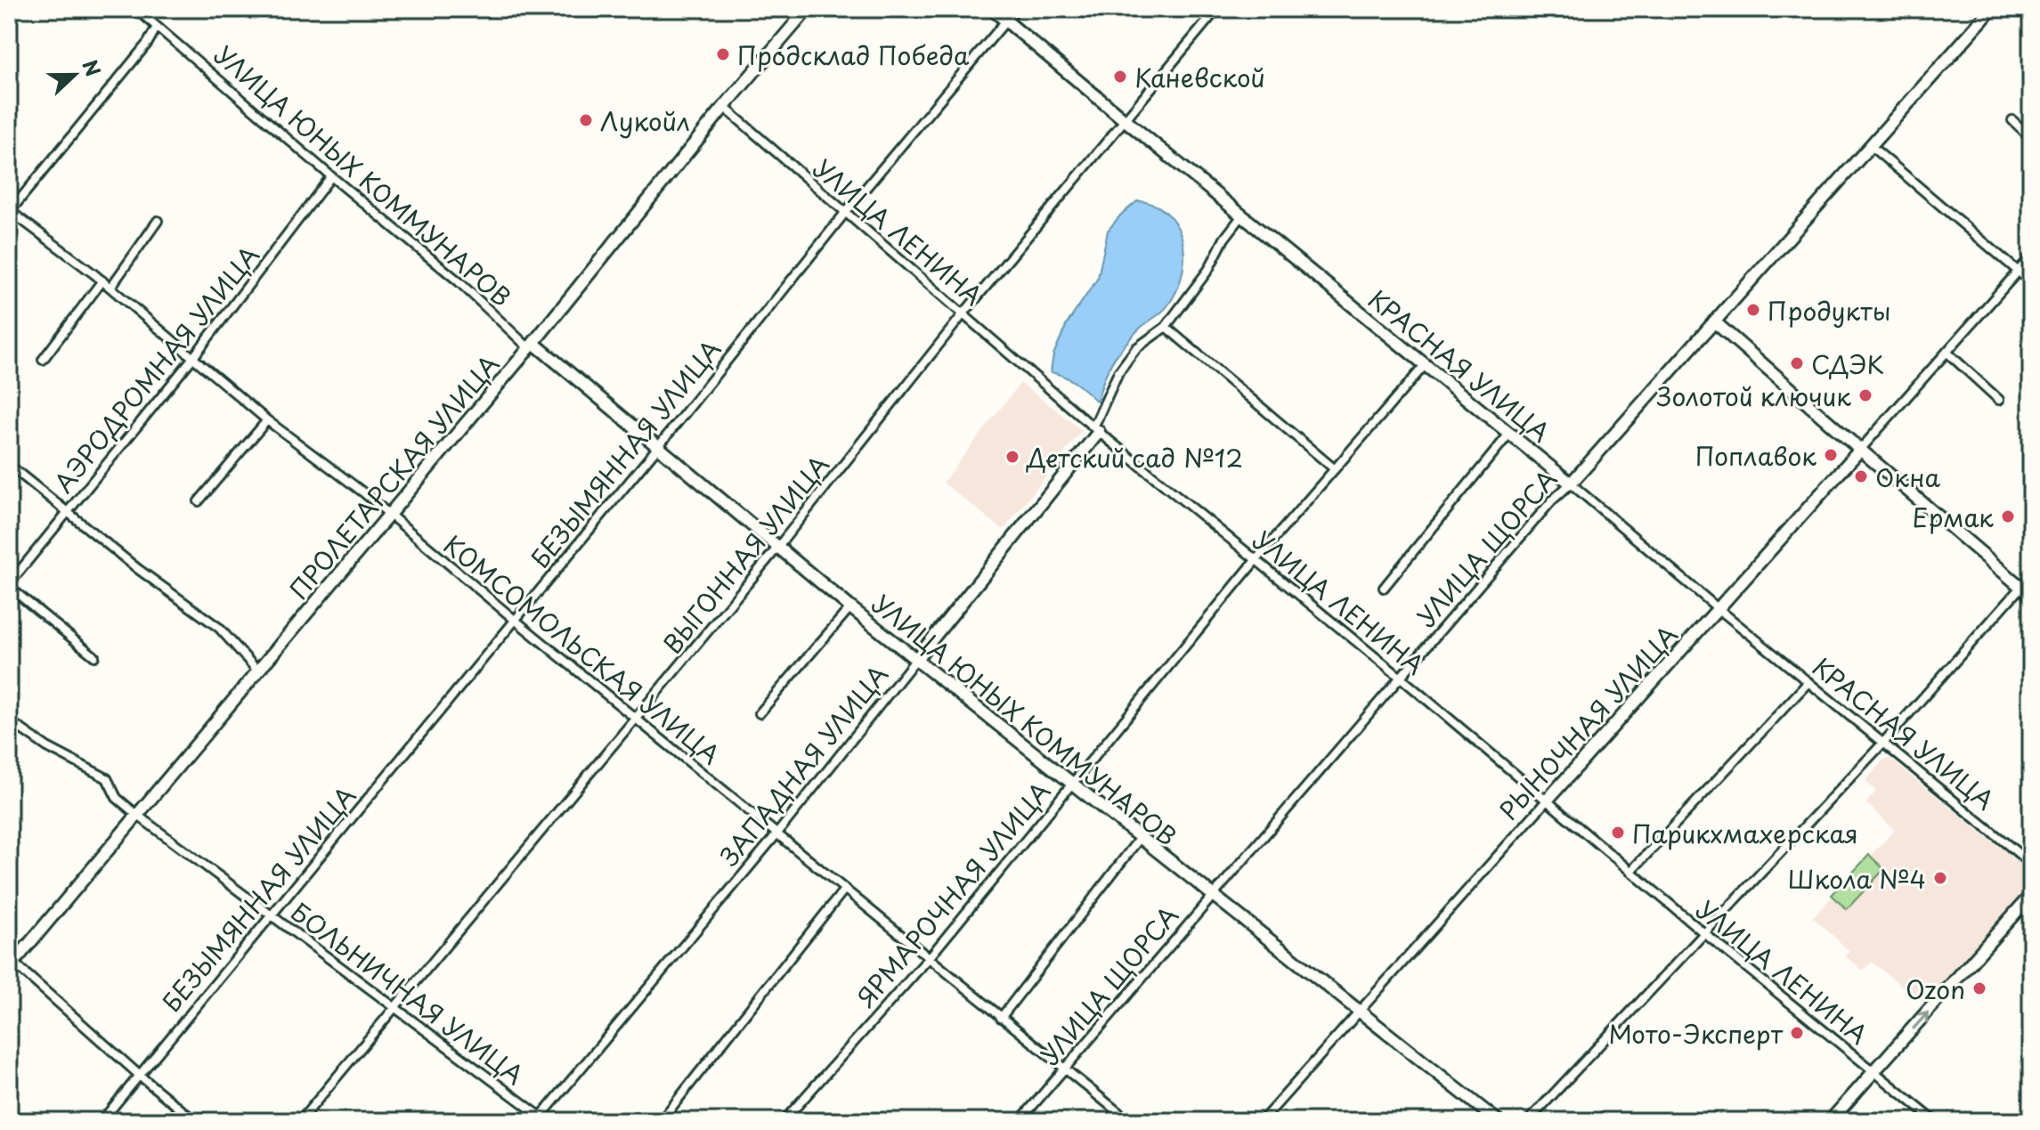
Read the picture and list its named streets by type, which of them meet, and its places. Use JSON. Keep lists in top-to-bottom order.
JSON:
{
  "streets": {
    "street": [
      "УЛИЦА ЮНЫХ КОММУНАРОВ",
      "УЛИЦА ЛЕНИНА",
      "КРАСНАЯ УЛИЦА",
      "АЭРОДРОМНАЯ УЛИЦА",
      "БЕЗЫМЯННАЯ УЛИЦА",
      "ПРОЛЕТАРСКАЯ УЛИЦА",
      "УЛИЦА ЩОРСА",
      "ВЫГОННАЯ УЛИЦА",
      "КОМСОМОЛЬСКАЯ УЛИЦА",
      "РЫНОЧНАЯ УЛИЦА",
      "ЗАПАДНАЯ УЛИЦА",
      "ЯРМАРОЧНАЯ УЛИЦА",
      "БОЛЬНИЧНАЯ УЛИЦА"
    ]
  },
  "crossings": [
    ["УЛИЦА ЮНЫХ КОММУНАРОВ", "АЭРОДРОМНАЯ УЛИЦА"],
    ["УЛИЦА ЮНЫХ КОММУНАРОВ", "БЕЗЫМЯННАЯ УЛИЦА"],
    ["УЛИЦА ЮНЫХ КОММУНАРОВ", "ПРОЛЕТАРСКАЯ УЛИЦА"],
    ["УЛИЦА ЮНЫХ КОММУНАРОВ", "УЛИЦА ЩОРСА"],
    ["УЛИЦА ЮНЫХ КОММУНАРОВ", "ВЫГОННАЯ УЛИЦА"],
    ["УЛИЦА ЮНЫХ КОММУНАРОВ", "РЫНОЧНАЯ УЛИЦА"],
    ["УЛИЦА ЮНЫХ КОММУНАРОВ", "ЗАПАДНАЯ УЛИЦА"],
    ["УЛИЦА ЮНЫХ КОММУНАРОВ", "ЯРМАРОЧНАЯ УЛИЦА"],
    ["УЛИЦА ЛЕНИНА", "БЕЗЫМЯННАЯ УЛИЦА"],
    ["УЛИЦА ЛЕНИНА", "ПРОЛЕТАРСКАЯ УЛИЦА"],
    ["УЛИЦА ЛЕНИНА", "УЛИЦА ЩОРСА"],
    ["УЛИЦА ЛЕНИНА", "ВЫГОННАЯ УЛИЦА"],
    ["УЛИЦА ЛЕНИНА", "РЫНОЧНАЯ УЛИЦА"],
    ["УЛИЦА ЛЕНИНА", "ЗАПАДНАЯ УЛИЦА"],
    ["УЛИЦА ЛЕНИНА", "ЯРМАРОЧНАЯ УЛИЦА"],
    ["КРАСНАЯ УЛИЦА", "БЕЗЫМЯННАЯ УЛИЦА"],
    ["КРАСНАЯ УЛИЦА", "УЛИЦА ЩОРСА"],
    ["КРАСНАЯ УЛИЦА", "ВЫГОННАЯ УЛИЦА"],
    ["КРАСНАЯ УЛИЦА", "РЫНОЧНАЯ УЛИЦА"],
    ["КРАСНАЯ УЛИЦА", "ЯРМАРОЧНАЯ УЛИЦА"],
    ["АЭРОДРОМНАЯ УЛИЦА", "КОМСОМОЛЬСКАЯ УЛИЦА"],
    ["БЕЗЫМЯННАЯ УЛИЦА", "КОМСОМОЛЬСКАЯ УЛИЦА"],
    ["БЕЗЫМЯННАЯ УЛИЦА", "БОЛЬНИЧНАЯ УЛИЦА"],
    ["ПРОЛЕТАРСКАЯ УЛИЦА", "КОМСОМОЛЬСКАЯ УЛИЦА"],
    ["ПРОЛЕТАРСКАЯ УЛИЦА", "БОЛЬНИЧНАЯ УЛИЦА"],
    ["УЛИЦА ЩОРСА", "КОМСОМОЛЬСКАЯ УЛИЦА"],
    ["ВЫГОННАЯ УЛИЦА", "КОМСОМОЛЬСКАЯ УЛИЦА"],
    ["ВЫГОННАЯ УЛИЦА", "БОЛЬНИЧНАЯ УЛИЦА"],
    ["КОМСОМОЛЬСКАЯ УЛИЦА", "ЗАПАДНАЯ УЛИЦА"],
    ["КОМСОМОЛЬСКАЯ УЛИЦА", "ЯРМАРОЧНАЯ УЛИЦА"],
    ["ЗАПАДНАЯ УЛИЦА", "БОЛЬНИЧНАЯ УЛИЦА"]
  ],
  "places": [
    "Продсклад Победа",
    "Каневской",
    "Лукойл",
    "Продукты",
    "СДЭК",
    "Золотой ключик",
    "Поплавок",
    "Детский сад №12",
    "Окна",
    "Ермак",
    "Парикхмахерская",
    "Школа №4",
    "Ozon",
    "Мото-Эксперт"
  ],
  "north": "right"
}
